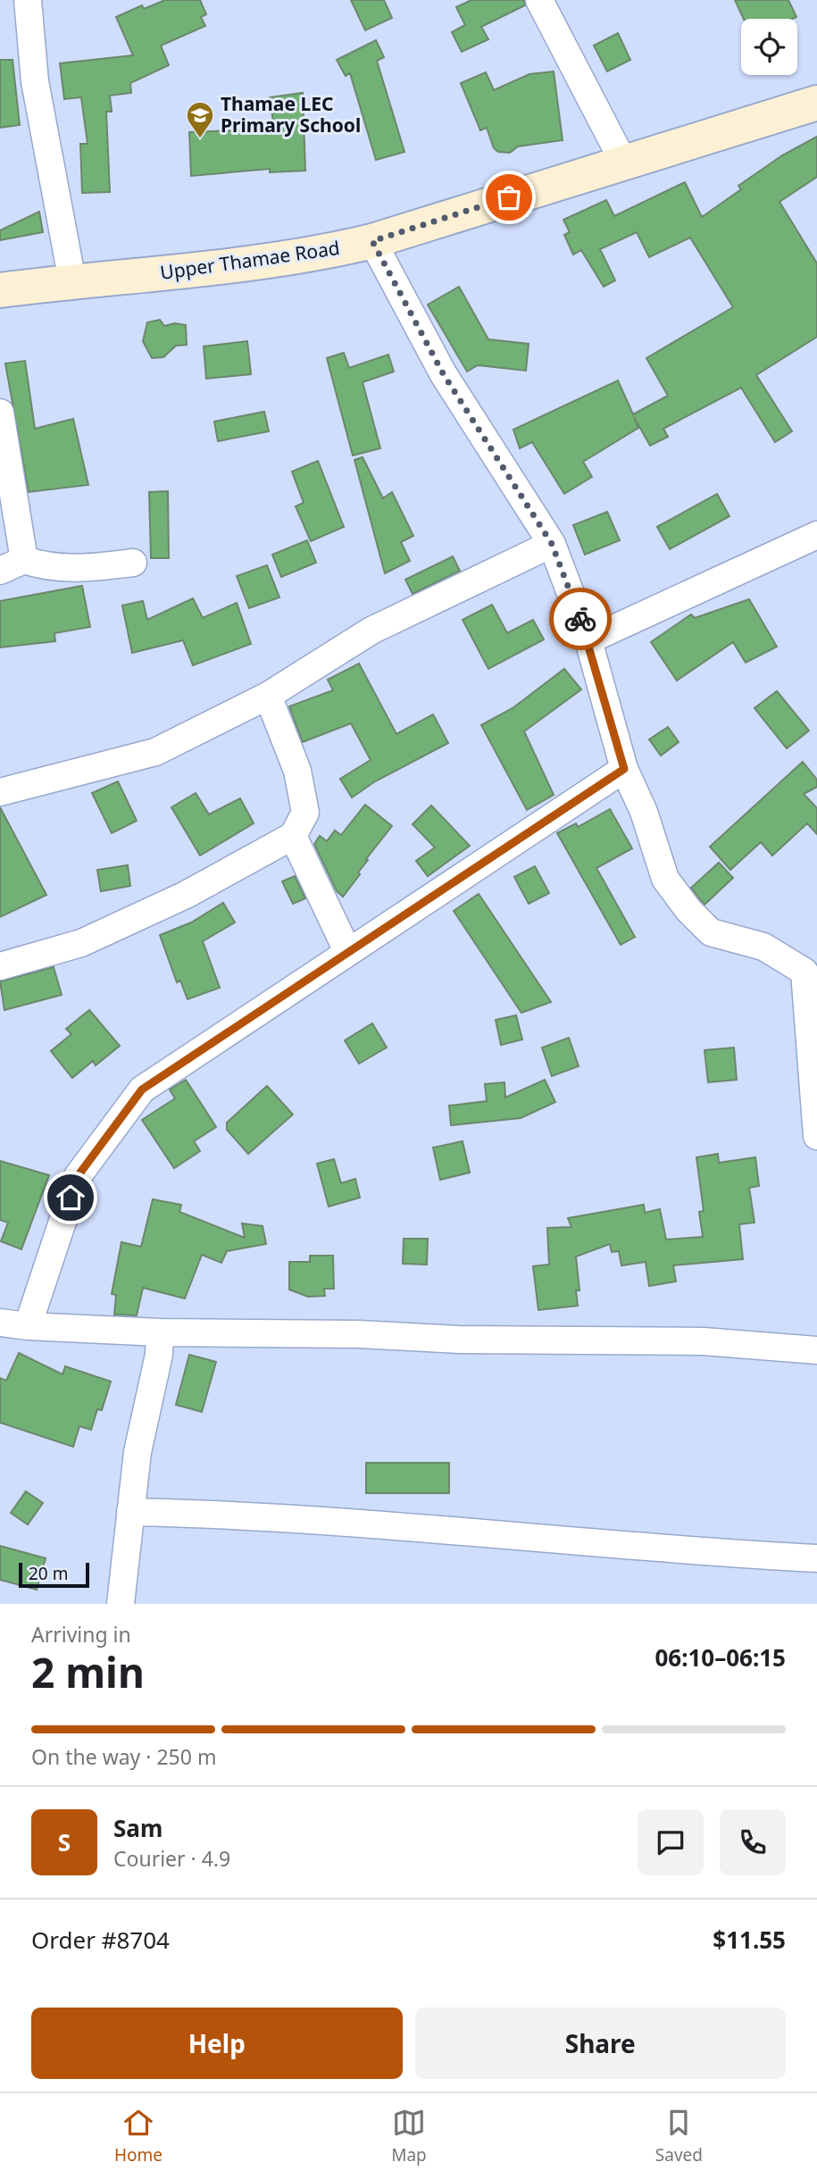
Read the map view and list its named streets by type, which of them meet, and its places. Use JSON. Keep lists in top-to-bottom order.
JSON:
{
  "streets": {
    "street": ["Upper Thamae Road"]
  },
  "places": {
    "school or university": ["Thamae LEC Primary School"]
  },
  "scale_bar": "20 m",
  "page": {
    "scale": "20 m",
    "heading": ["2 min", "Arriving in", "06:10–06:15"],
    "panel": [
      "Sam",
      "Courier · 4.9",
      "Order #8704",
      "$11.55"
    ],
    "bar": "On the way · 250 m",
    "round": "S",
    "buttons": ["Help", "Share"],
    "tabs": ["Home", "Map", "Saved"]
  }
}
